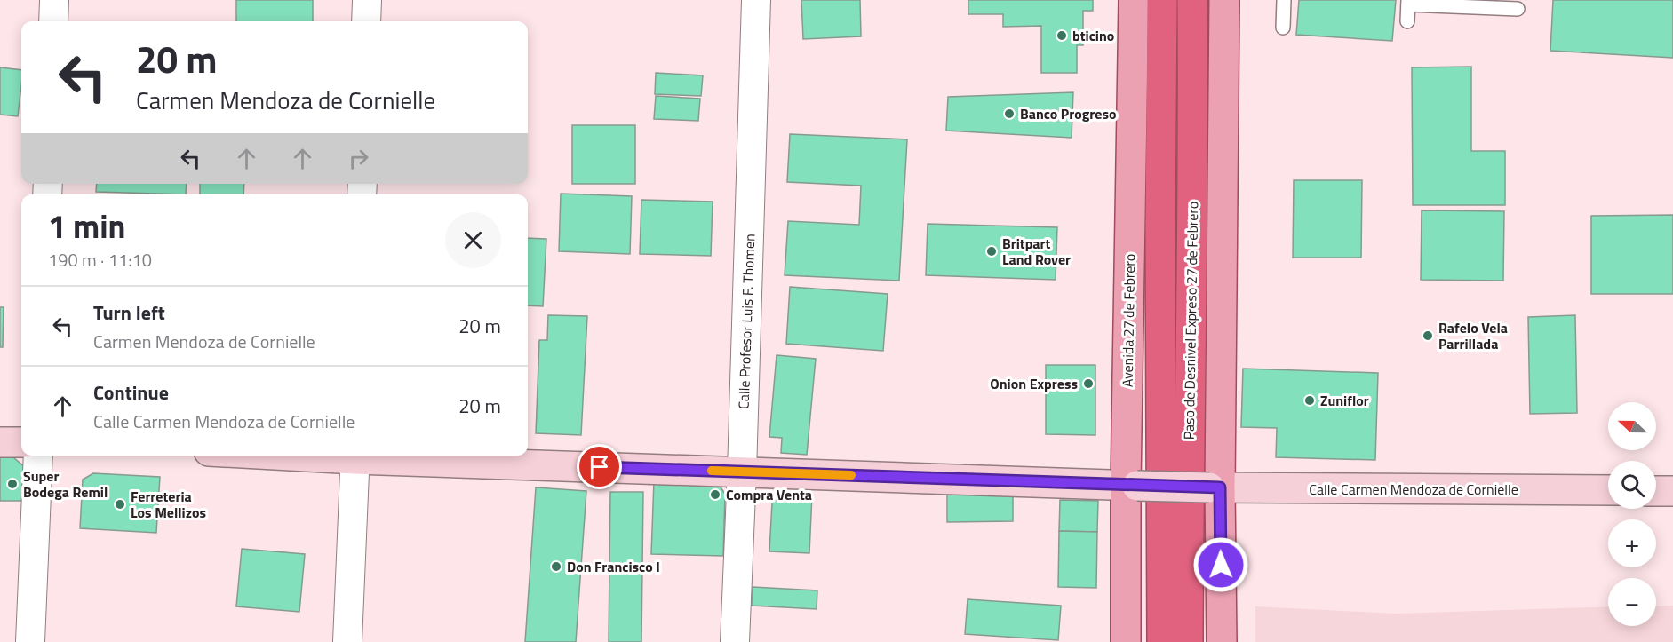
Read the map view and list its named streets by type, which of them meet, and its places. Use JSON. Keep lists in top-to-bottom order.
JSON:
{
  "streets": {
    "highway": ["Paso de Desnivel Expreso 27 de Febrero"],
    "main road": ["Avenida 27 de Febrero"],
    "street": ["Calle Profesor Luis F. Thomen", "Calle Carmen Mendoza de Cornielle"]
  },
  "crossings": [
    ["Avenida 27 de Febrero", "Calle Carmen Mendoza de Cornielle"]
  ],
  "places": [
    "bticino",
    "Banco Progreso",
    "Britpart Land Rover",
    "Rafelo Vela Parrillada",
    "Onion Express",
    "Zuniflor",
    "Super Bodega Remil",
    "Compra Venta",
    "Ferreteria Los Mellizos",
    "Don Francisco I"
  ],
  "north": "left",
  "page": {
    "turn": ["20 m", "Carmen Mendoza de Cornielle"],
    "heading": ["1 min", "190 m · 11:10"],
    "list": [
      {
        "name": "Turn left",
        "note": "Carmen Mendoza de Cornielle",
        "value": "20 m"
      },
      {
        "name": "Continue",
        "note": "Calle Carmen Mendoza de Cornielle",
        "value": "20 m"
      }
    ],
    "map_buttons": ["+", "−"]
  }
}
